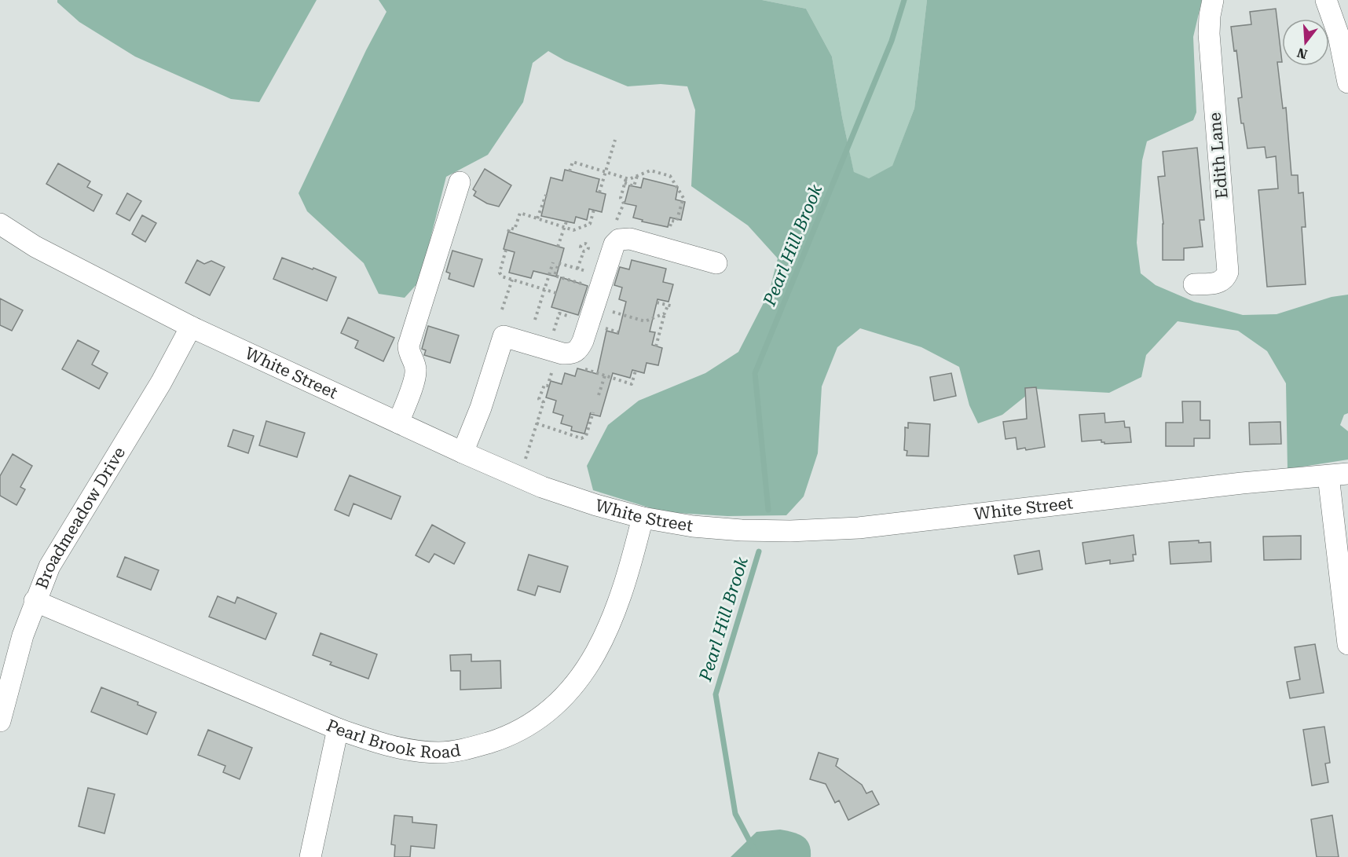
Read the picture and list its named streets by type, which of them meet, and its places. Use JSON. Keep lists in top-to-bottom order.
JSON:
{
  "streets": {
    "street": [
      "Edith Lane",
      "White Street",
      "Broadmeadow Drive",
      "Pearl Brook Road"
    ]
  },
  "crossings": [
    ["White Street", "Broadmeadow Drive"],
    ["White Street", "Pearl Brook Road"],
    ["Broadmeadow Drive", "Pearl Brook Road"]
  ],
  "water": ["Pearl Hill Brook"],
  "north": "bottom"
}
